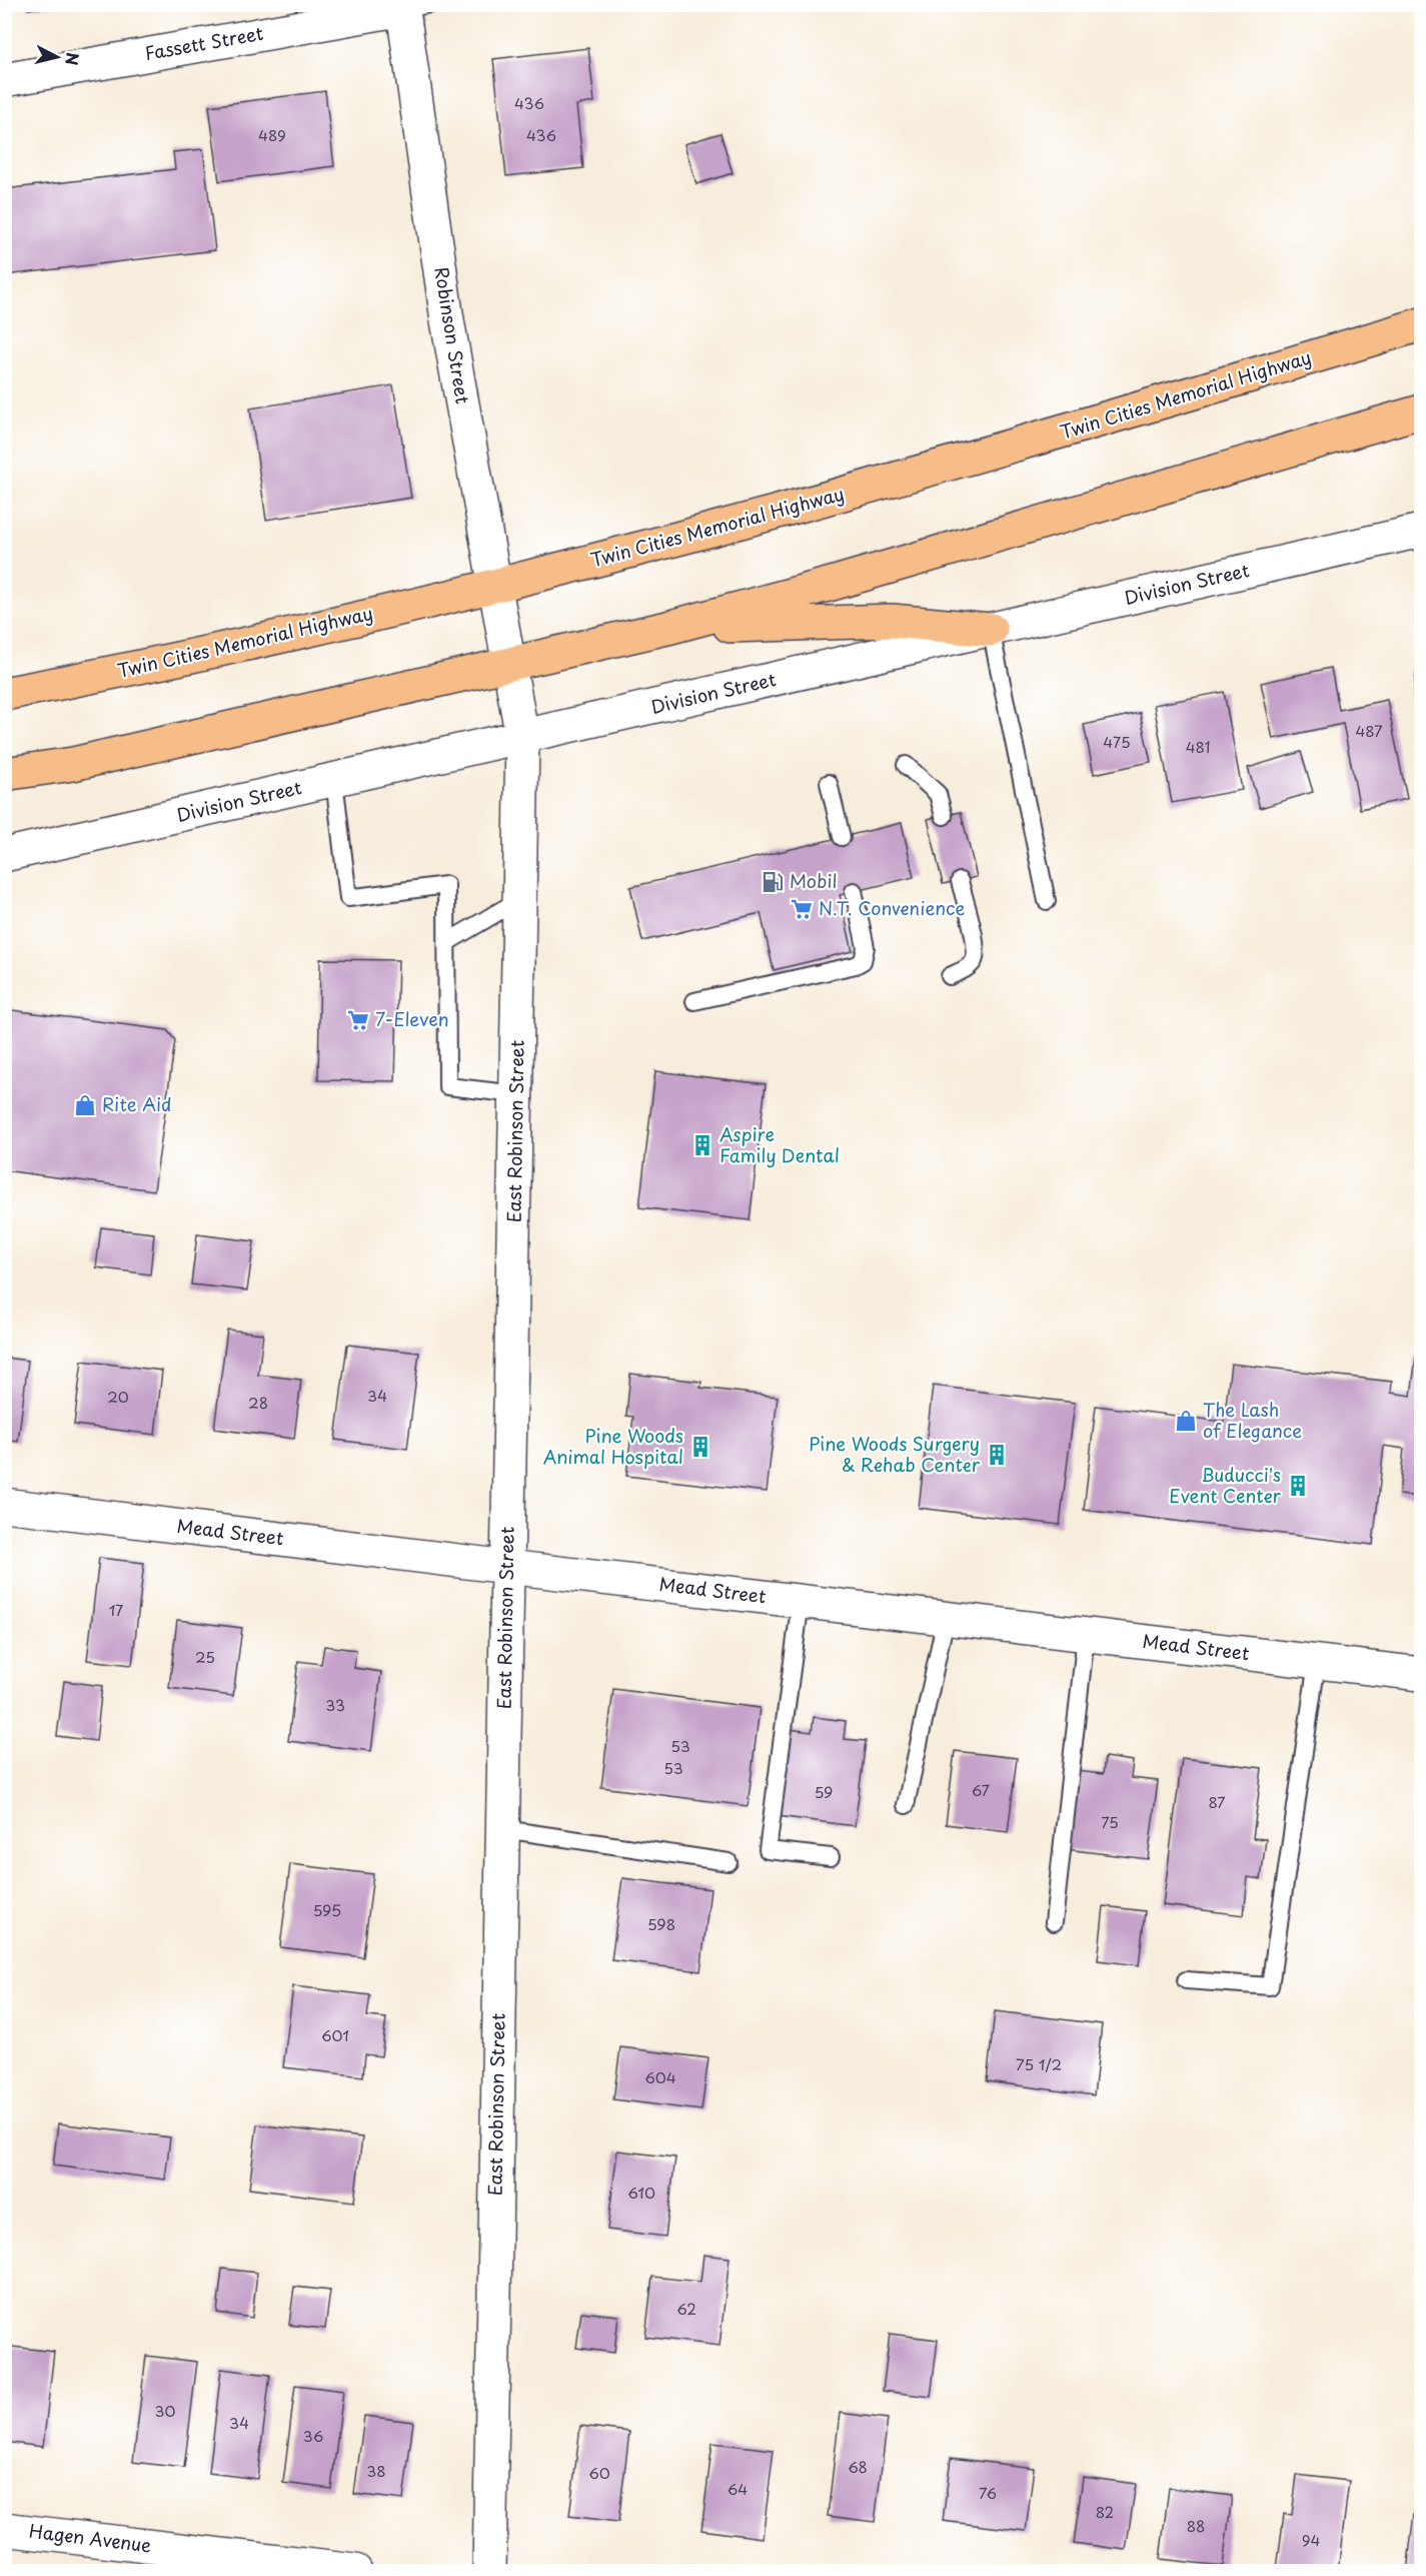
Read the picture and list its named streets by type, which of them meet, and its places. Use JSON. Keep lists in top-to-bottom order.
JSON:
{
  "streets": {
    "main road": ["Twin Cities Memorial Highway"],
    "street": [
      "Fassett Street",
      "Robinson Street",
      "Division Street",
      "East Robinson Street",
      "Mead Street",
      "Hagen Avenue"
    ]
  },
  "crossings": [
    ["Fassett Street", "Robinson Street"],
    ["Robinson Street", "Twin Cities Memorial Highway"],
    ["Robinson Street", "East Robinson Street"],
    ["Division Street", "East Robinson Street"],
    ["East Robinson Street", "Mead Street"]
  ],
  "places": {
    "fuel station": ["Mobil"],
    "supermarket": ["N.T. Convenience", "7-Eleven"],
    "shop": ["Rite Aid", "The Lash of Elegance"],
    "building": [
      "Aspire Family Dental",
      "Pine Woods Animal Hospital",
      "Pine Woods Surgery & Rehab Center",
      "Buducci's Event Center"
    ]
  },
  "house_numbers": [
    "436",
    "489",
    "436",
    "487",
    "475",
    "481",
    "34",
    "20",
    "28",
    "17",
    "25",
    "33",
    "53",
    "53",
    "67",
    "59",
    "87",
    "75",
    "595",
    "598",
    "601",
    "75 1/2",
    "604",
    "610",
    "62",
    "30",
    "34",
    "36",
    "68",
    "38",
    "60",
    "64",
    "76",
    "82",
    "88",
    "94"
  ],
  "north": "right"
}
